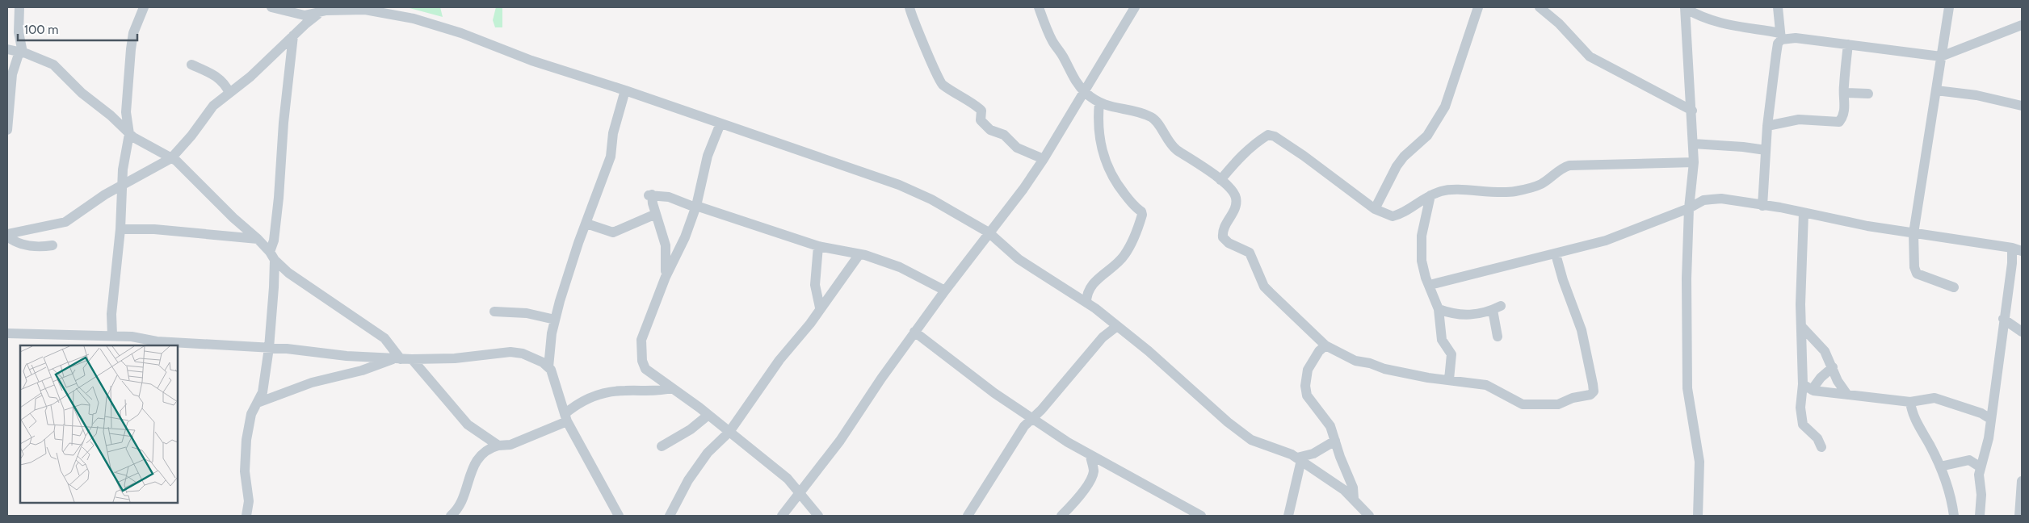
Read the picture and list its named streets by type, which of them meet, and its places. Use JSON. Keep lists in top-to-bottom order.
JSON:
{
  "scale_bar": "100 m"
}
